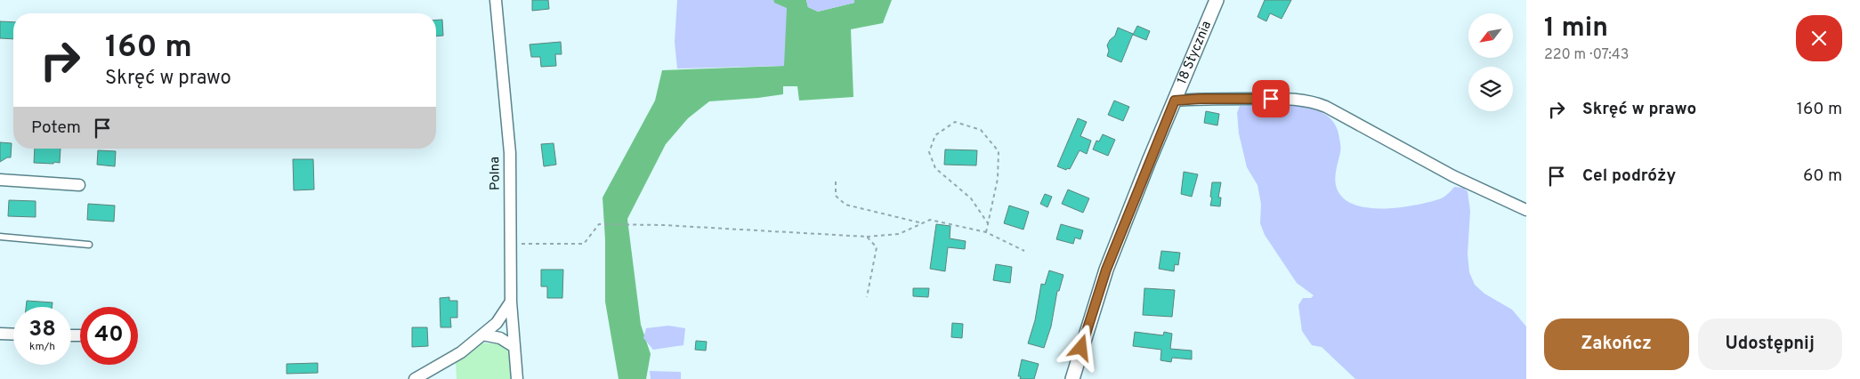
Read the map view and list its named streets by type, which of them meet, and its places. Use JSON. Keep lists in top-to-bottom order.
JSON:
{
  "streets": {
    "street": ["18 Stycznia", "Polna"]
  },
  "north": "bottom left",
  "page": {
    "heading": ["1 min", "220 m · 07:43"],
    "turn": ["160 m", "Skręć w prawo"],
    "list": [
      {
        "name": "Skręć w prawo",
        "value": "160 m"
      },
      {
        "name": "Cel podróży",
        "value": "60 m"
      }
    ],
    "then": "Potem",
    "speed": "38 km/h",
    "limit": "40",
    "buttons": ["Zakończ", "Udostępnij"]
  }
}
